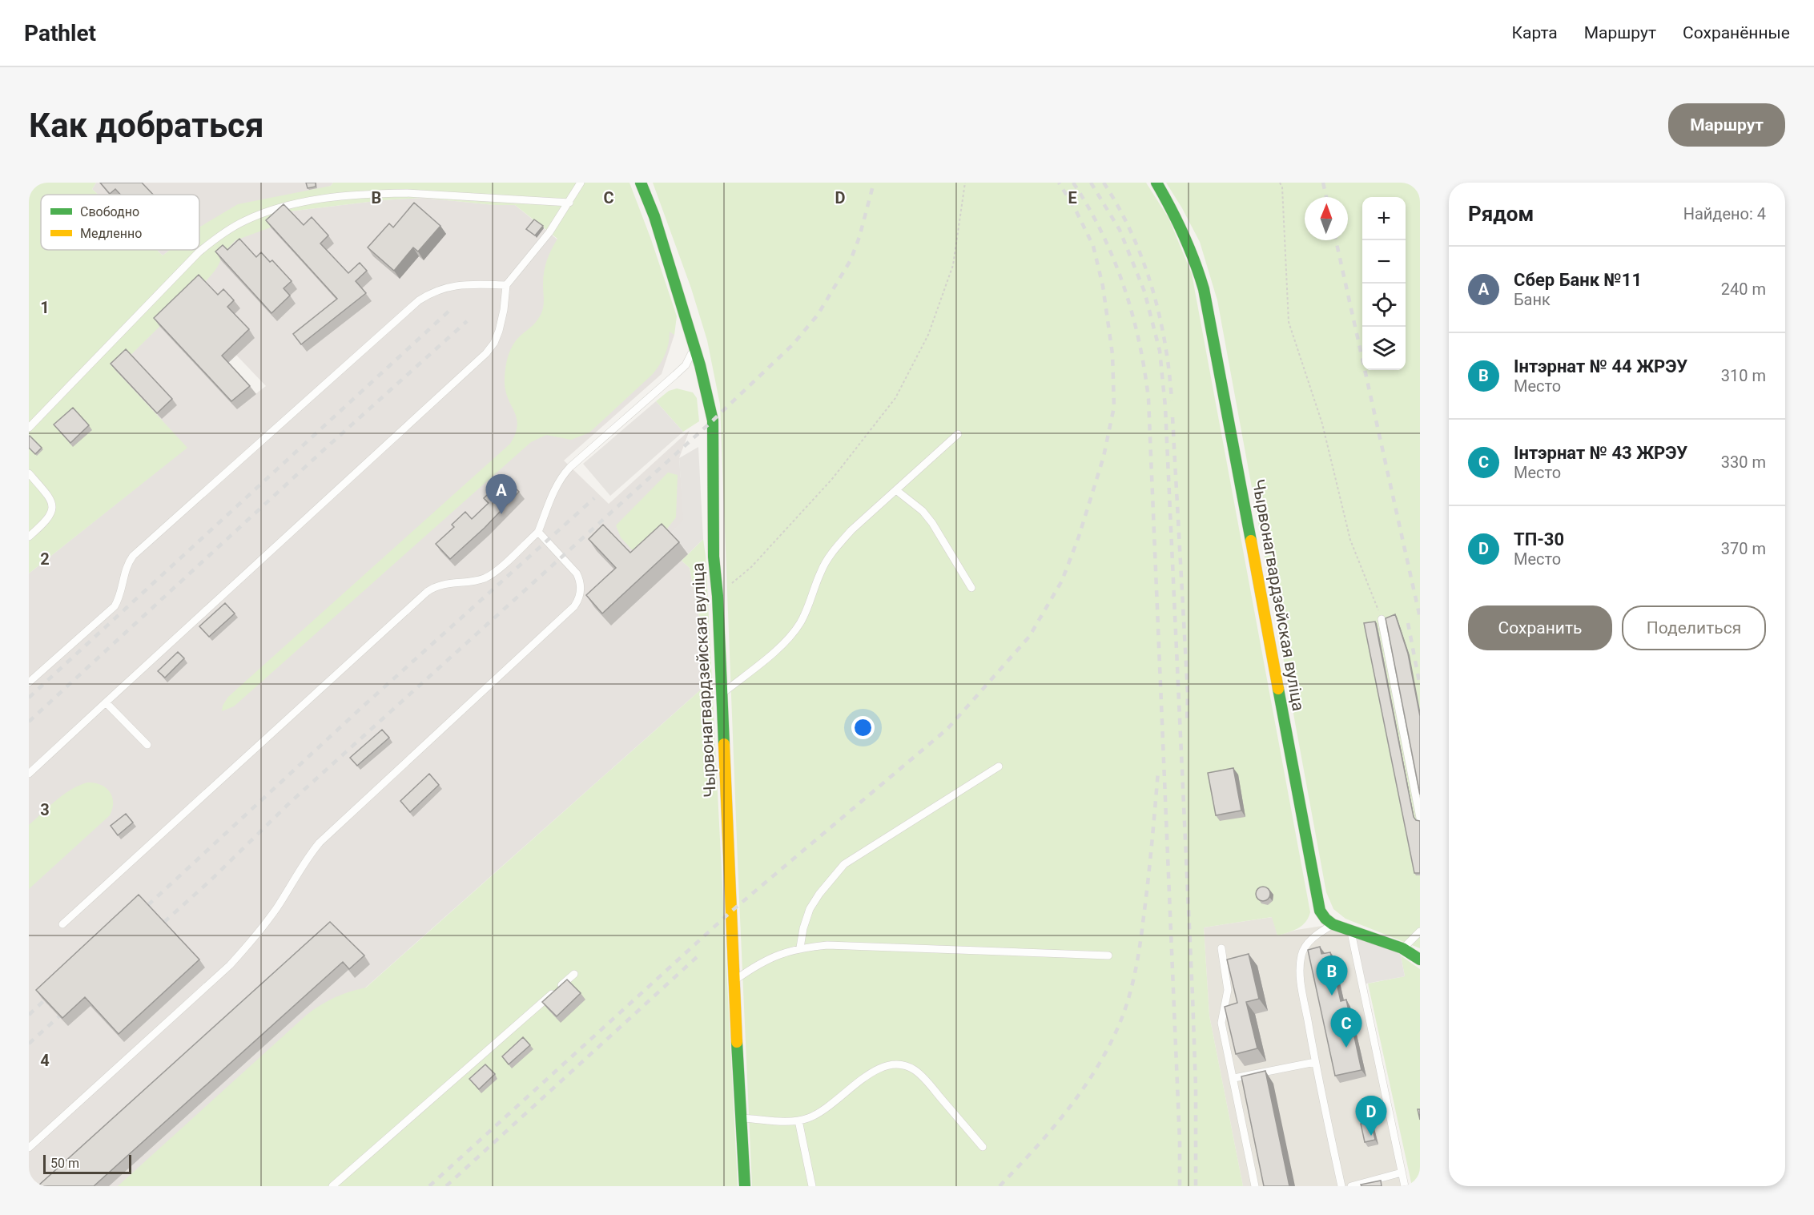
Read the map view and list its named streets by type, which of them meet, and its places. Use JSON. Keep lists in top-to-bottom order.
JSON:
{
  "streets": {
    "street": ["Чырвонагвардзейская вуліца"]
  },
  "legend": ["Свободно", "Медленно"],
  "scale_bar": "50 m",
  "north": "top",
  "page": {
    "header": "Pathlet",
    "nav": ["Карта", "Маршрут", "Сохранённые"],
    "buttons": [
      "Маршрут",
      ["Сохранить", "Поделиться"]
    ],
    "title": "Как добраться",
    "heading": ["Рядом", "Найдено: 4"],
    "map_buttons": ["+", "−"],
    "list": [
      {
        "mark": "A",
        "name": "Сбер Банк №11",
        "note": "Банк",
        "value": "240 m"
      },
      {
        "mark": "B",
        "name": "Інтэрнат № 44 ЖРЭУ",
        "note": "Место",
        "value": "310 m"
      },
      {
        "mark": "C",
        "name": "Інтэрнат № 43 ЖРЭУ",
        "note": "Место",
        "value": "330 m"
      },
      {
        "mark": "D",
        "name": "ТП-30",
        "note": "Место",
        "value": "370 m"
      }
    ],
    "pins": [
      "A",
      "B",
      "C",
      "D"
    ],
    "scale": "50 m"
  },
  "grid": {
    "columns": [
      "B",
      "C",
      "D",
      "E"
    ],
    "rows": [
      "1",
      "2",
      "3",
      "4"
    ]
  }
}
